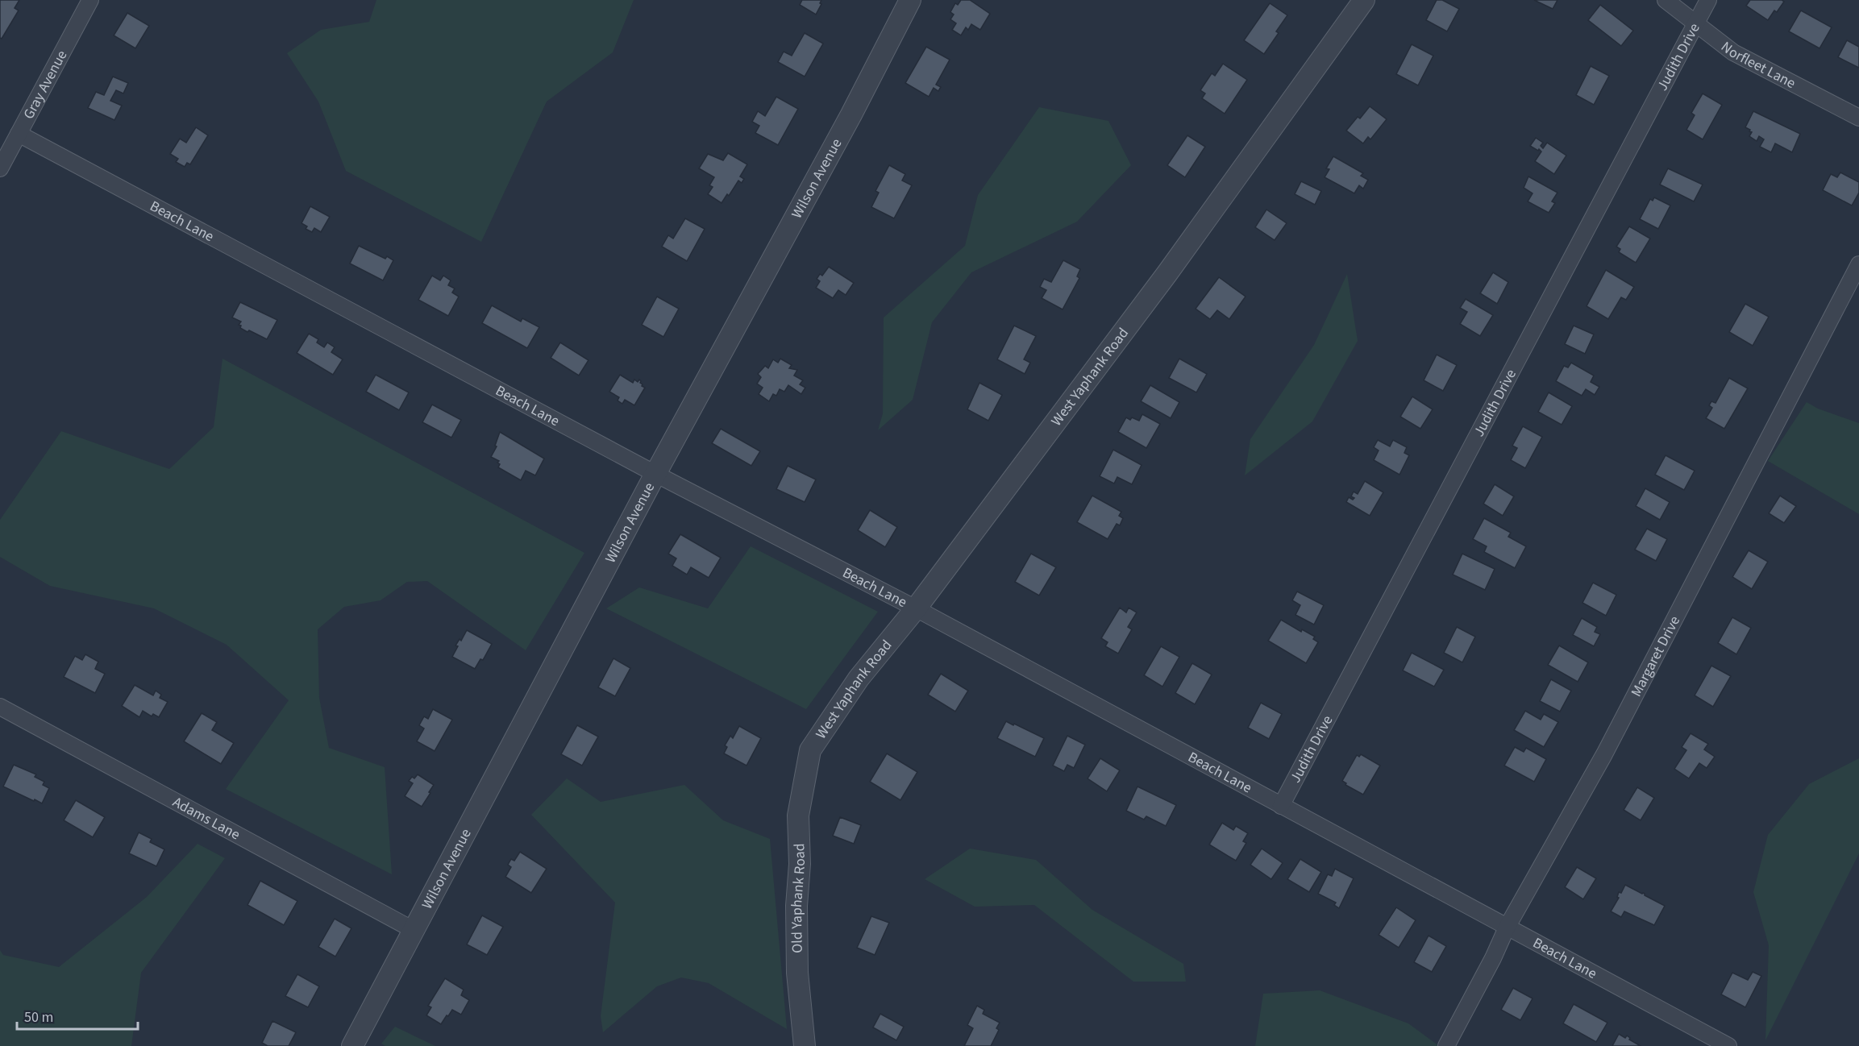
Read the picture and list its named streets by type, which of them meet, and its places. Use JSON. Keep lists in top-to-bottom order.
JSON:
{
  "streets": {
    "street": [
      "Judith Drive",
      "Norfleet Lane",
      "Gray Avenue",
      "Wilson Avenue",
      "Beach Lane",
      "West Yaphank Road",
      "Margaret Drive",
      "Adams Lane",
      "Old Yaphank Road"
    ]
  },
  "crossings": [
    ["Judith Drive", "Norfleet Lane"],
    ["Judith Drive", "Beach Lane"],
    ["Gray Avenue", "Beach Lane"],
    ["Wilson Avenue", "Beach Lane"],
    ["Wilson Avenue", "Adams Lane"],
    ["Beach Lane", "West Yaphank Road"],
    ["Beach Lane", "Margaret Drive"],
    ["West Yaphank Road", "Old Yaphank Road"]
  ],
  "scale_bar": "50 m"
}
